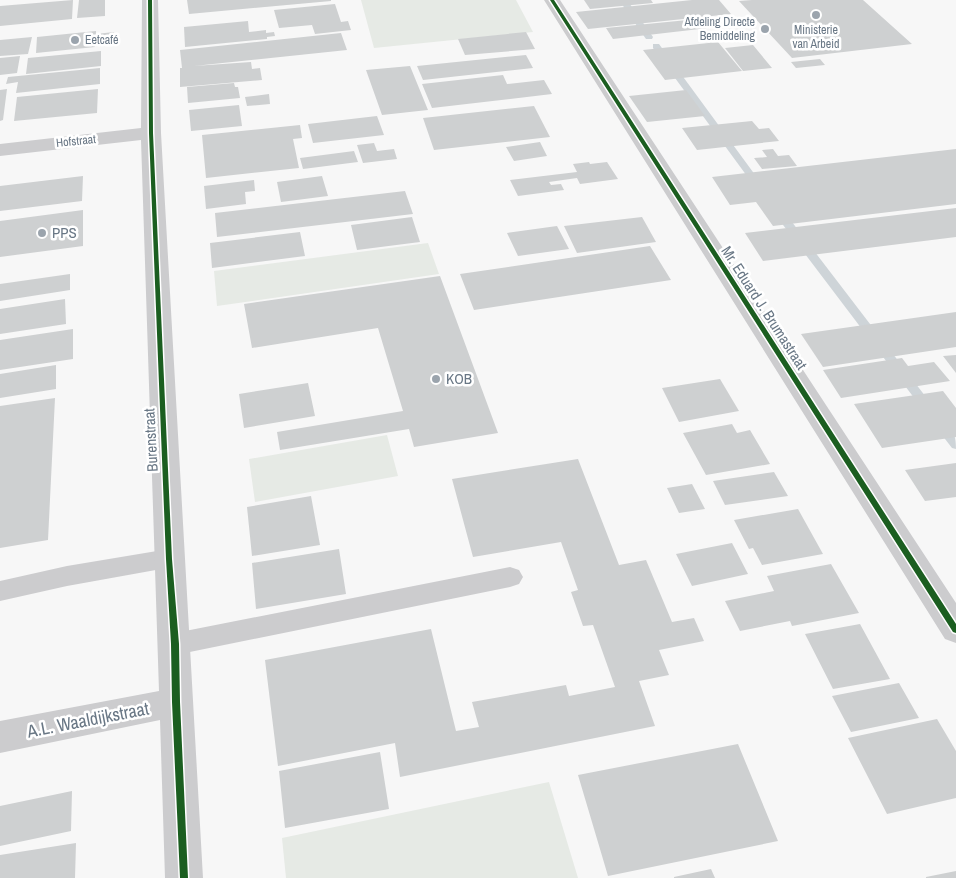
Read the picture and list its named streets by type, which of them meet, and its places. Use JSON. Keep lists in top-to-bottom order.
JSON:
{
  "streets": {
    "street": [
      "Hofstraat",
      "Mr. Eduard J. Brumastraat",
      "Burenstraat",
      "A.L. Waaldijkstraat"
    ]
  },
  "crossings": [
    ["Hofstraat", "Burenstraat"],
    ["Burenstraat", "A.L. Waaldijkstraat"]
  ],
  "places": [
    "Ministerie van Arbeid",
    "Afdeling Directe Bemiddeling",
    "Eetcafé",
    "PPS",
    "KOB"
  ]
}
